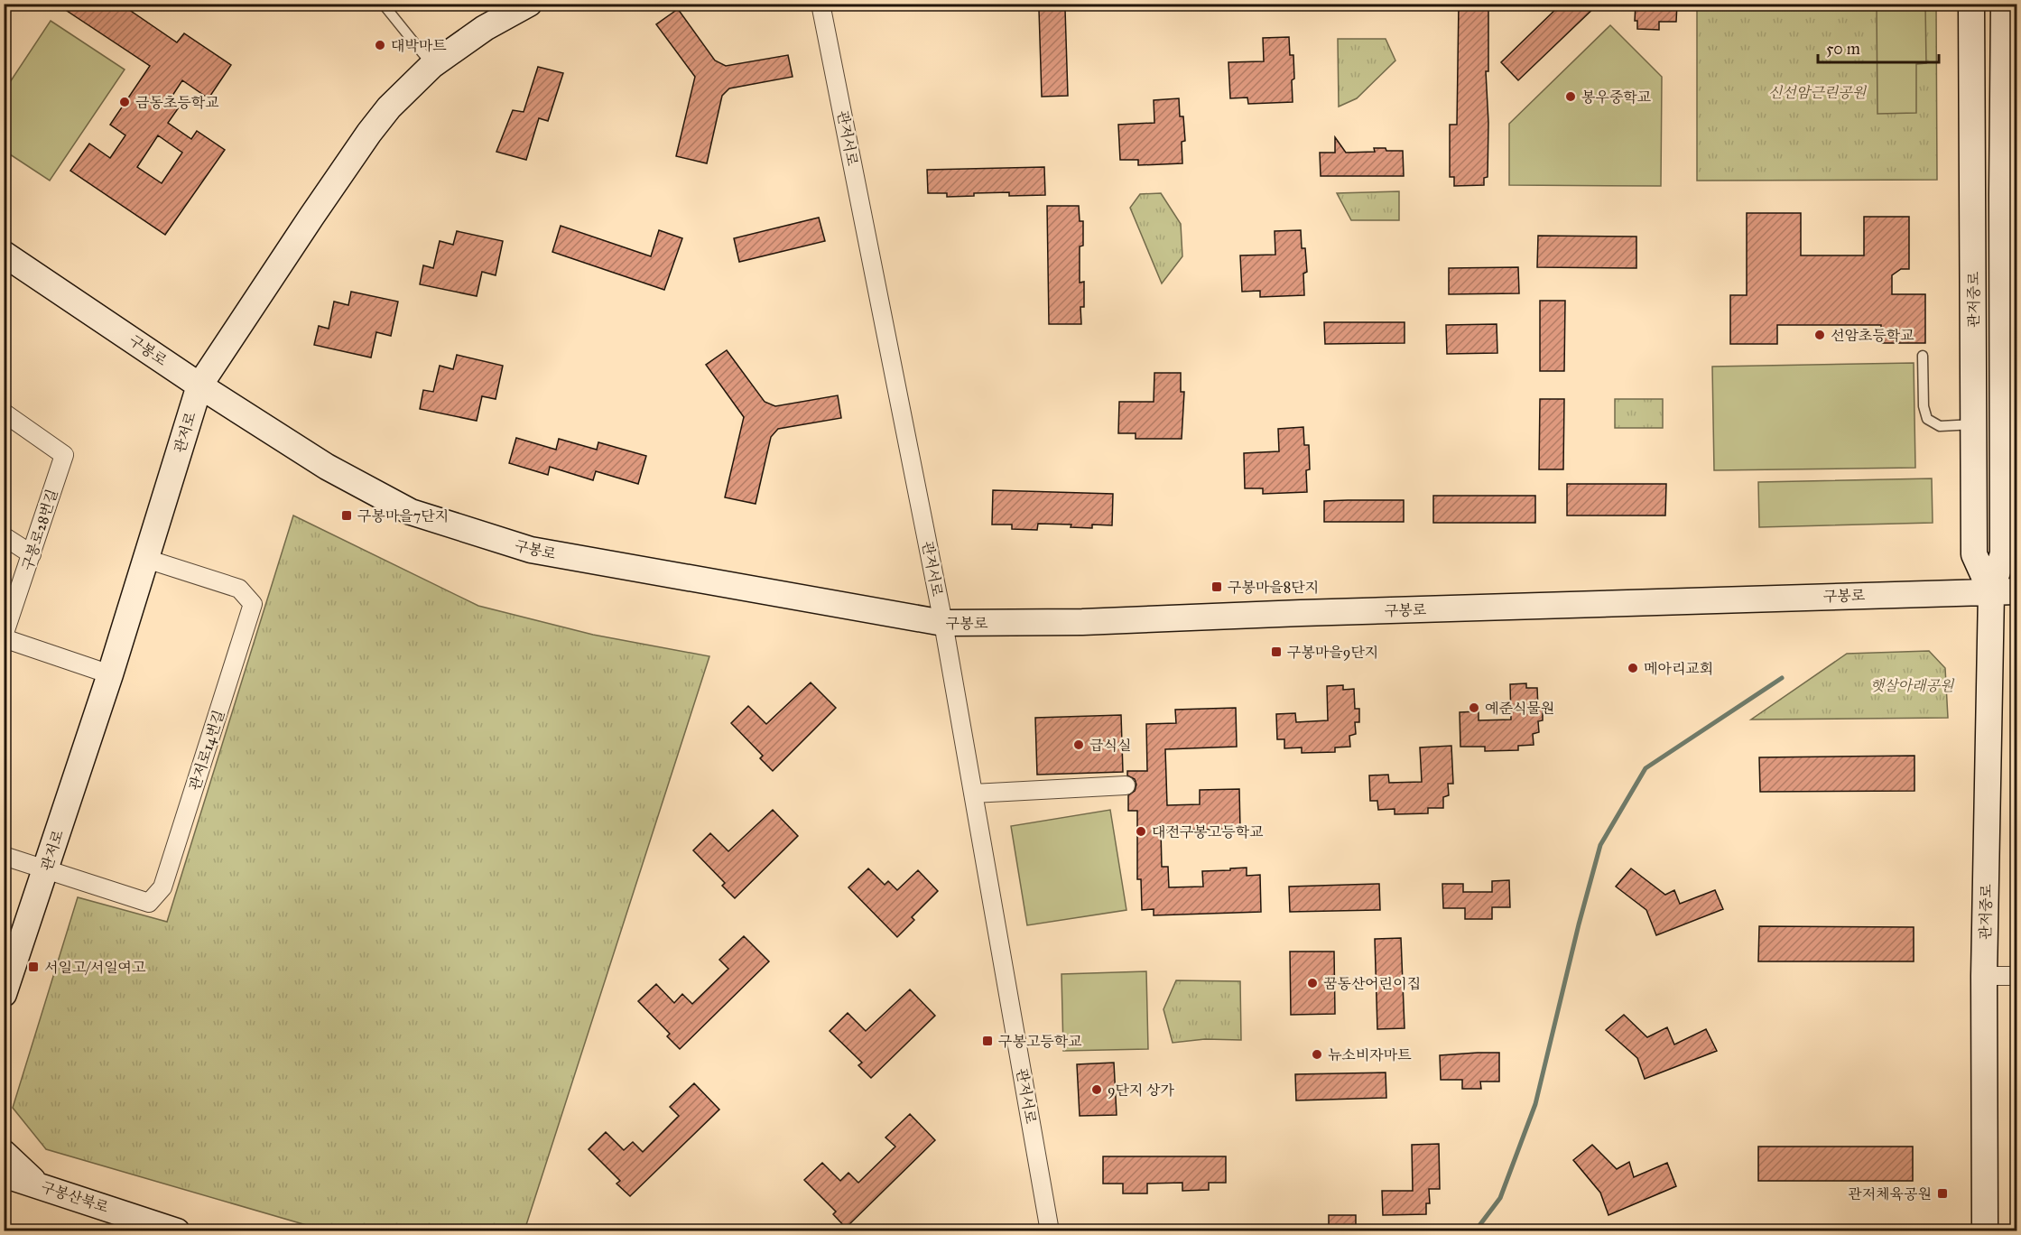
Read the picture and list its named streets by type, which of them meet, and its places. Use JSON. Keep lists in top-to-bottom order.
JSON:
{
  "streets": {
    "street": [
      "관저서로",
      "관저중로",
      "구봉로",
      "관저로",
      "구봉로28번길",
      "관저로14번길",
      "구봉산북로"
    ]
  },
  "crossings": [
    ["관저서로", "구봉로"],
    ["관저중로", "구봉로"],
    ["구봉로", "관저로"],
    ["관저로", "구봉로28번길"],
    ["관저로", "관저로14번길"]
  ],
  "parks": ["신선암근린공원", "햇살아래공원"],
  "places": {
    "other": [
      "대박마트",
      "봉우중학교",
      "금동초등학교",
      "선암초등학교",
      "메아리교회",
      "예준식물원",
      "급식실",
      "대전구봉고등학교",
      "꿈동산어린이집",
      "뉴소비자마트",
      "9단지 상가"
    ],
    "transit": [
      "구봉마을7단지",
      "구봉마을8단지",
      "구봉마을9단지",
      "서일고/서일여고",
      "구봉고등학교",
      "관저체육공원"
    ]
  },
  "scale_bar": "50 m"
}
